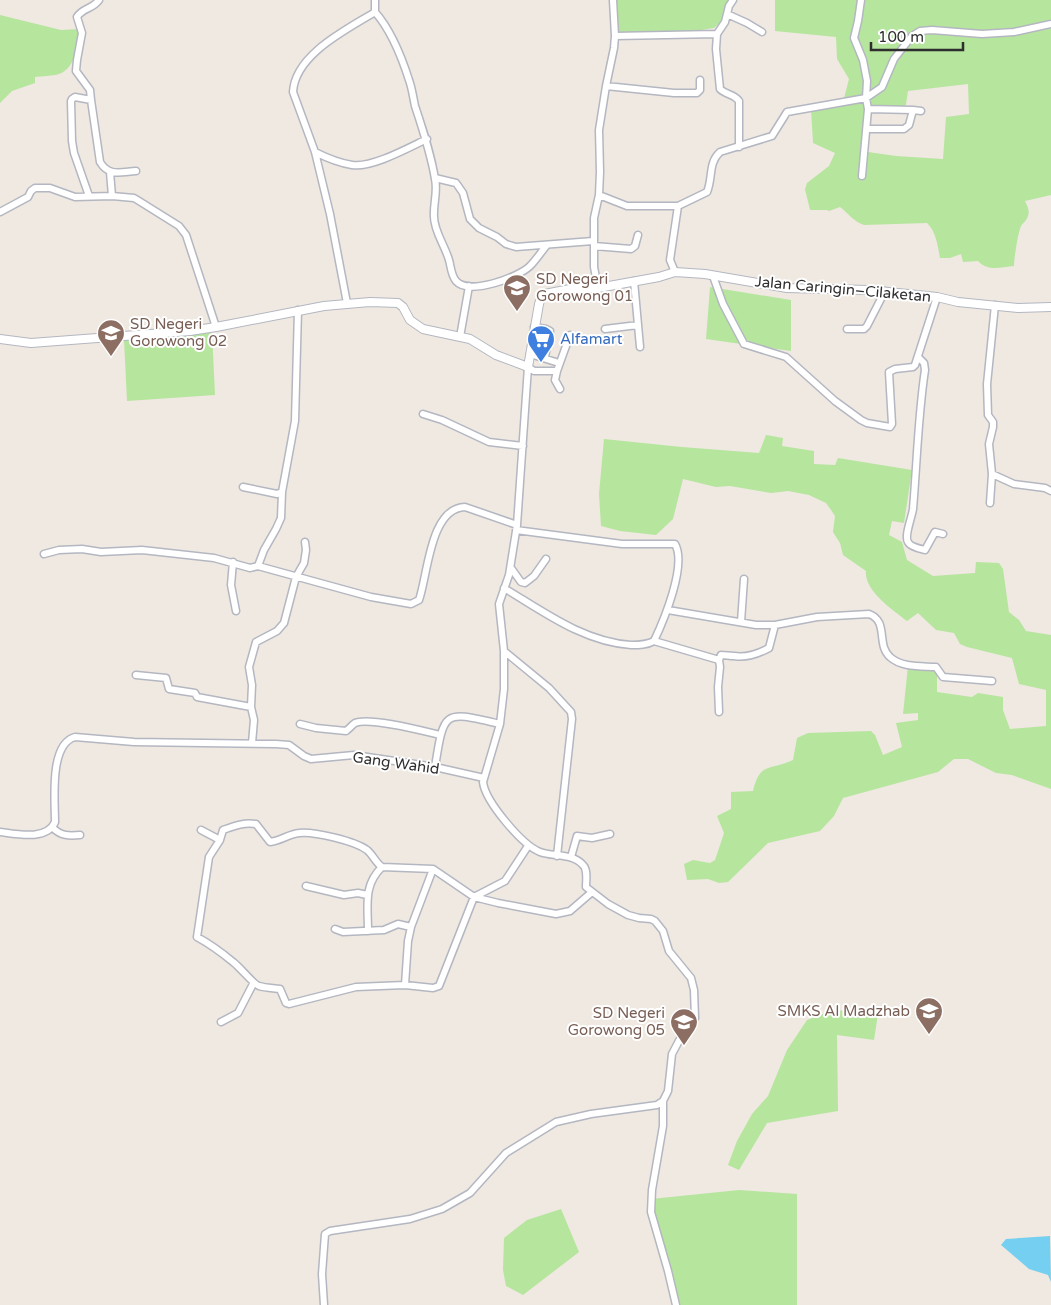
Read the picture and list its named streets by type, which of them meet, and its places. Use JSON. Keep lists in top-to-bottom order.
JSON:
{
  "streets": {
    "street": ["Jalan Caringin–Cilaketan", "Gang Wahid"]
  },
  "places": {
    "school or university": [
      "SD Negeri Gorowong 01",
      "SD Negeri Gorowong 02",
      "SMKS Al Madzhab",
      "SD Negeri Gorowong 05"
    ],
    "supermarket": ["Alfamart"]
  },
  "scale_bar": "100 m"
}
